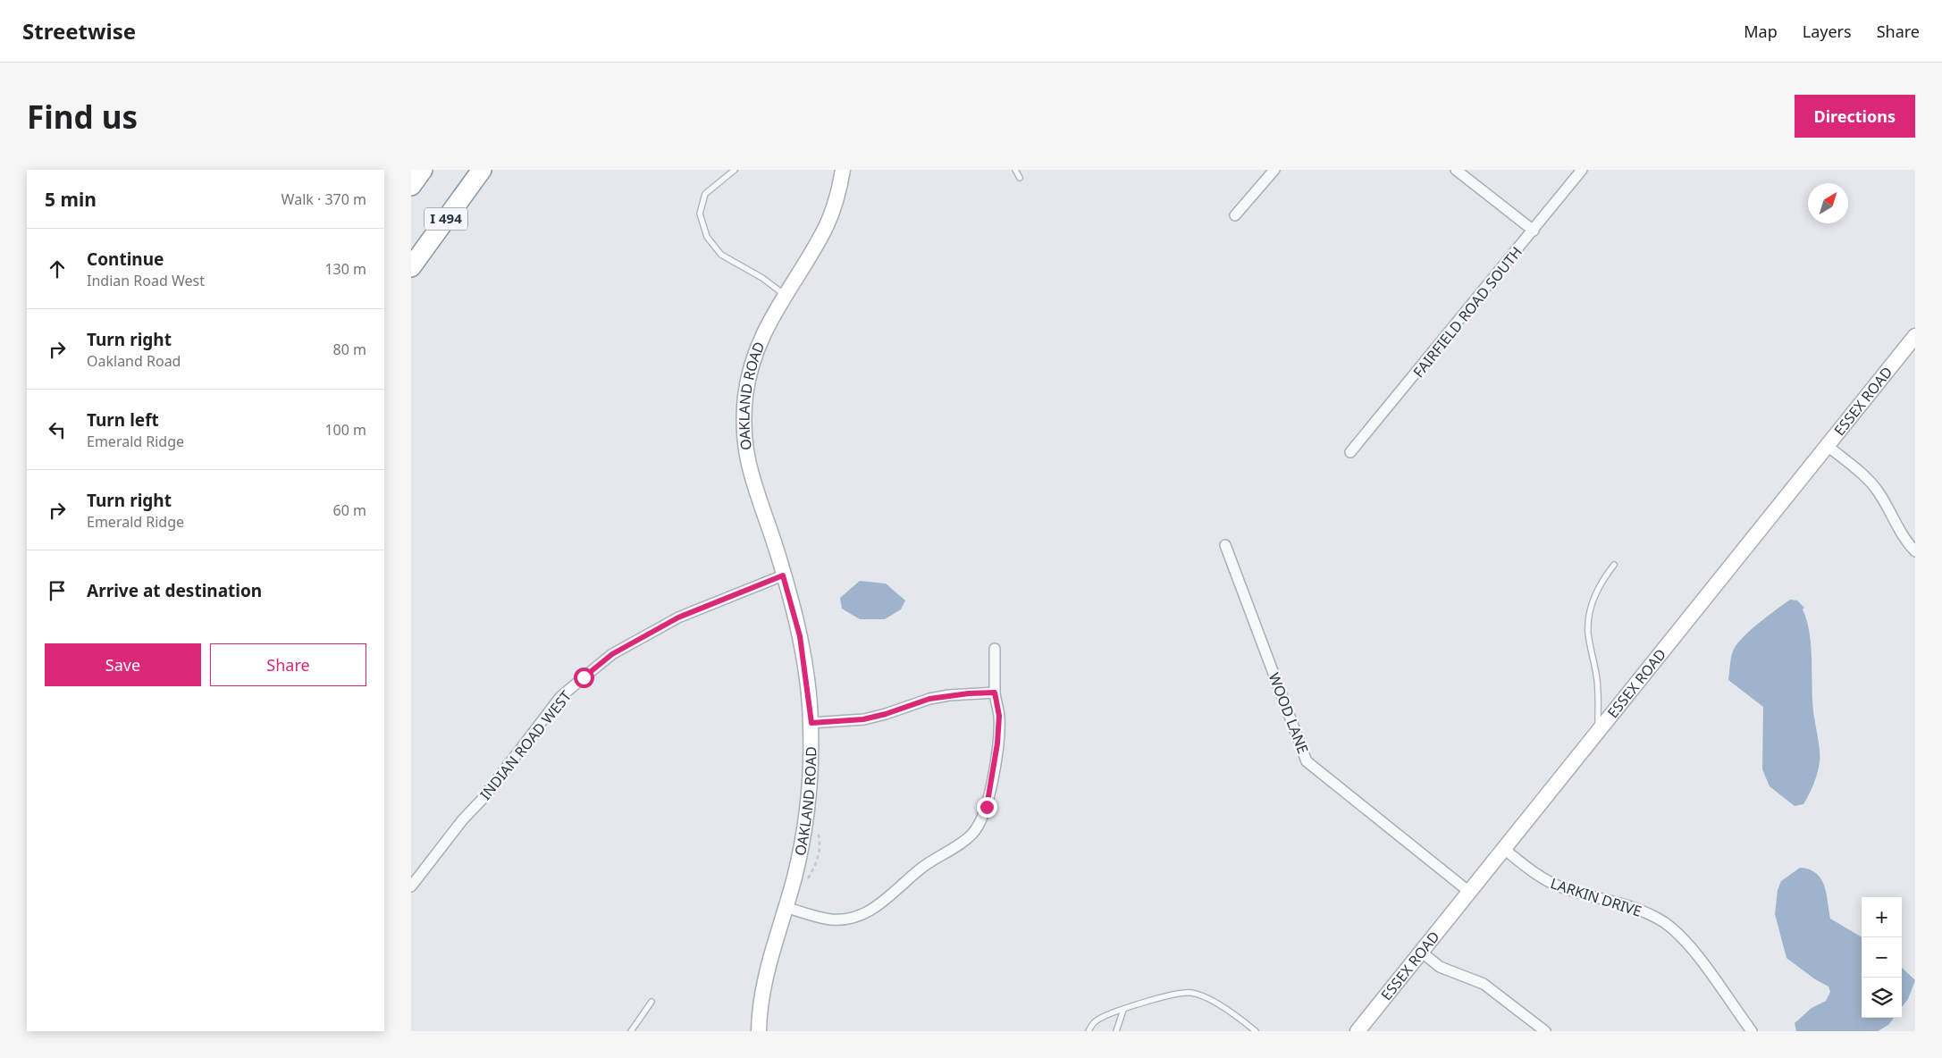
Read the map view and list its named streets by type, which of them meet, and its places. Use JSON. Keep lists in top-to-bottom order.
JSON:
{
  "streets": {
    "highway": ["I 494"],
    "street": [
      "FAIRFIELD ROAD SOUTH",
      "OAKLAND ROAD",
      "ESSEX ROAD",
      "WOOD LANE",
      "INDIAN ROAD WEST",
      "LARKIN DRIVE"
    ]
  },
  "crossings": [
    ["OAKLAND ROAD", "INDIAN ROAD WEST"],
    ["ESSEX ROAD", "WOOD LANE"],
    ["ESSEX ROAD", "LARKIN DRIVE"]
  ],
  "north": "top right",
  "page": {
    "header": "Streetwise",
    "nav": ["Map", "Layers", "Share"],
    "buttons": [
      "Directions",
      ["Save", "Share"]
    ],
    "title": "Find us",
    "heading": ["5 min", "Walk · 370 m"],
    "list": [
      ["Continue", "Indian Road West", "130 m"],
      ["Turn right", "Oakland Road", "80 m"],
      ["Turn left", "Emerald Ridge", "100 m"],
      ["Turn right", "Emerald Ridge", "60 m"],
      "Arrive at destination"
    ],
    "map_buttons": ["+", "−"]
  }
}
